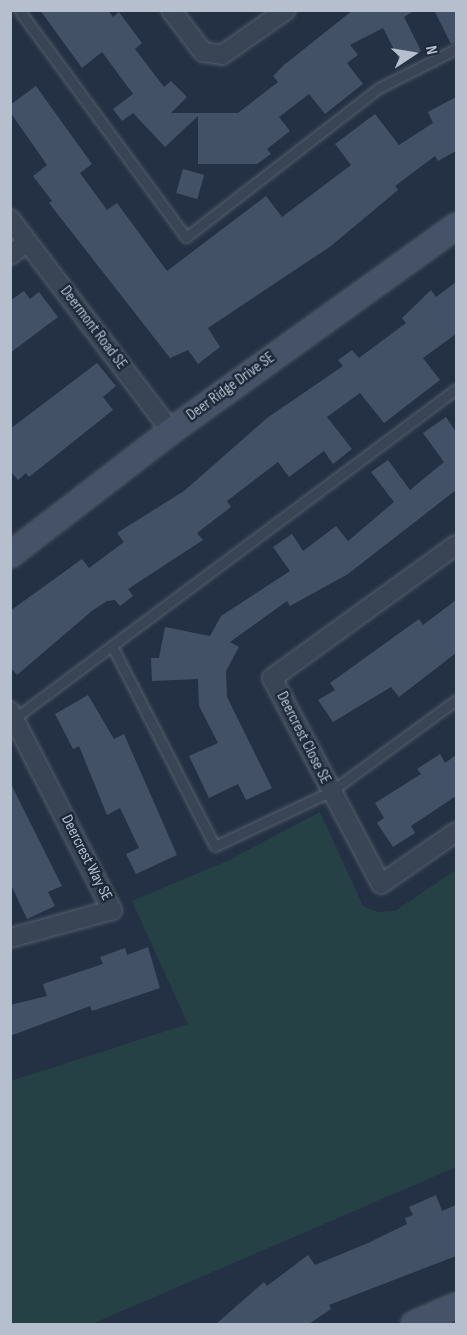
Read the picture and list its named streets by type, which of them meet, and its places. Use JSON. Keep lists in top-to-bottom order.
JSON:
{
  "streets": {
    "street": [
      "Deermont Road SE",
      "Deer Ridge Drive SE",
      "Deercrest Close SE",
      "Deercrest Way SE"
    ]
  },
  "crossings": [
    ["Deermont Road SE", "Deer Ridge Drive SE"]
  ],
  "north": "right"
}
